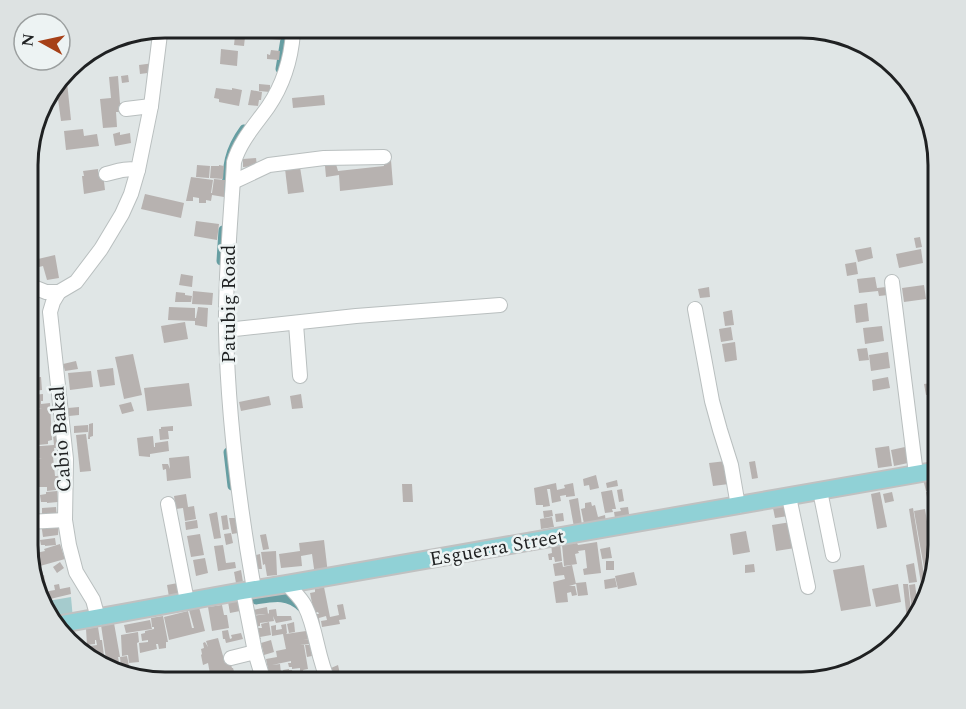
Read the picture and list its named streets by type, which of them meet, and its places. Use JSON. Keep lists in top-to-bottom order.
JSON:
{
  "streets": {
    "main road": ["Esguerra Street"],
    "street": ["Patubig Road", "Cabio Bakal"]
  },
  "crossings": [
    ["Patubig Road", "Esguerra Street"],
    ["Cabio Bakal", "Esguerra Street"]
  ],
  "north": "left"
}
